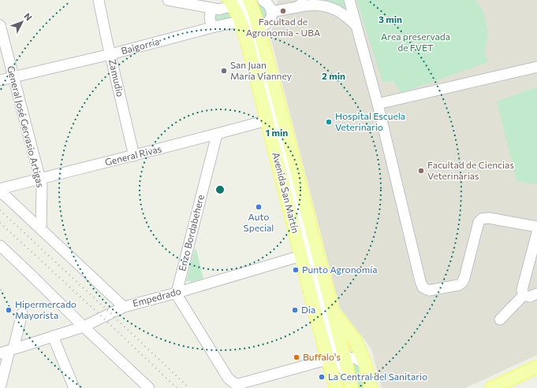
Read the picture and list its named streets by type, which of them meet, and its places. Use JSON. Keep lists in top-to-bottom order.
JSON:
{
  "streets": {
    "main road": ["Avenida San Martín"],
    "street": [
      "Baigorria",
      "Zamudio",
      "General José Gervasio Artigas",
      "General Rivas",
      "Enzo Bordabehere",
      "Empedrado"
    ]
  },
  "crossings": [
    ["Baigorria", "Zamudio"],
    ["Baigorria", "General José Gervasio Artigas"],
    ["Baigorria", "Avenida San Martín"],
    ["Zamudio", "General Rivas"],
    ["General José Gervasio Artigas", "General Rivas"],
    ["General Rivas", "Avenida San Martín"],
    ["General Rivas", "Enzo Bordabehere"],
    ["Avenida San Martín", "Empedrado"],
    ["Enzo Bordabehere", "Empedrado"]
  ],
  "parks": ["Area preservada de FVET"],
  "places": [
    "Facultad de Agronomía - UBA",
    "San Juan María Vianney",
    "Hospital Escuela Veterinario",
    "Facultad de Ciencias Veterinarias",
    "Auto Special",
    "Punto Agronomía",
    "Hipermercado Mayorista",
    "Dia",
    "Buffalo's",
    "La Central del Sanitario"
  ],
  "north": "top right",
  "rings": ["3 min", "2 min", "1 min"]
}
